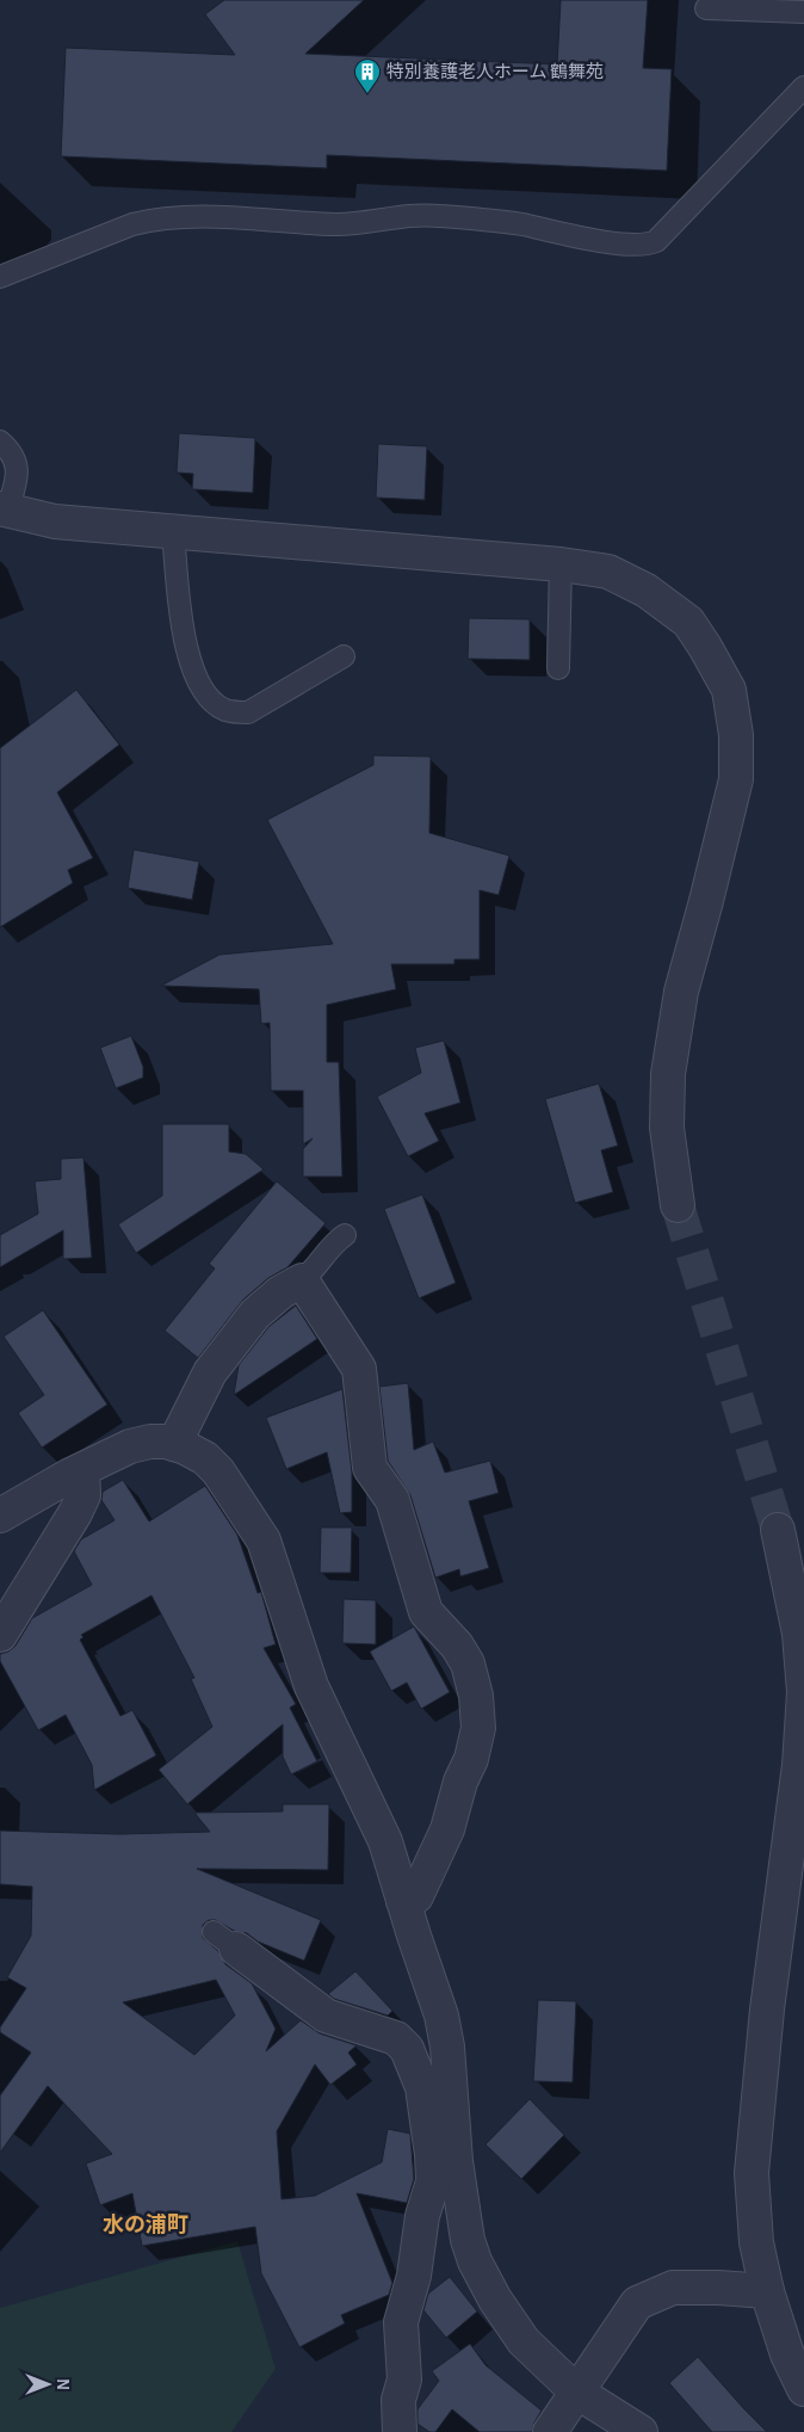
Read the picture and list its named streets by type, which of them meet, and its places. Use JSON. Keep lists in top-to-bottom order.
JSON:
{
  "districts": ["水の浦町"],
  "places": {
    "building": ["特別養護老人ホーム 鶴舞苑"]
  },
  "north": "right"
}
